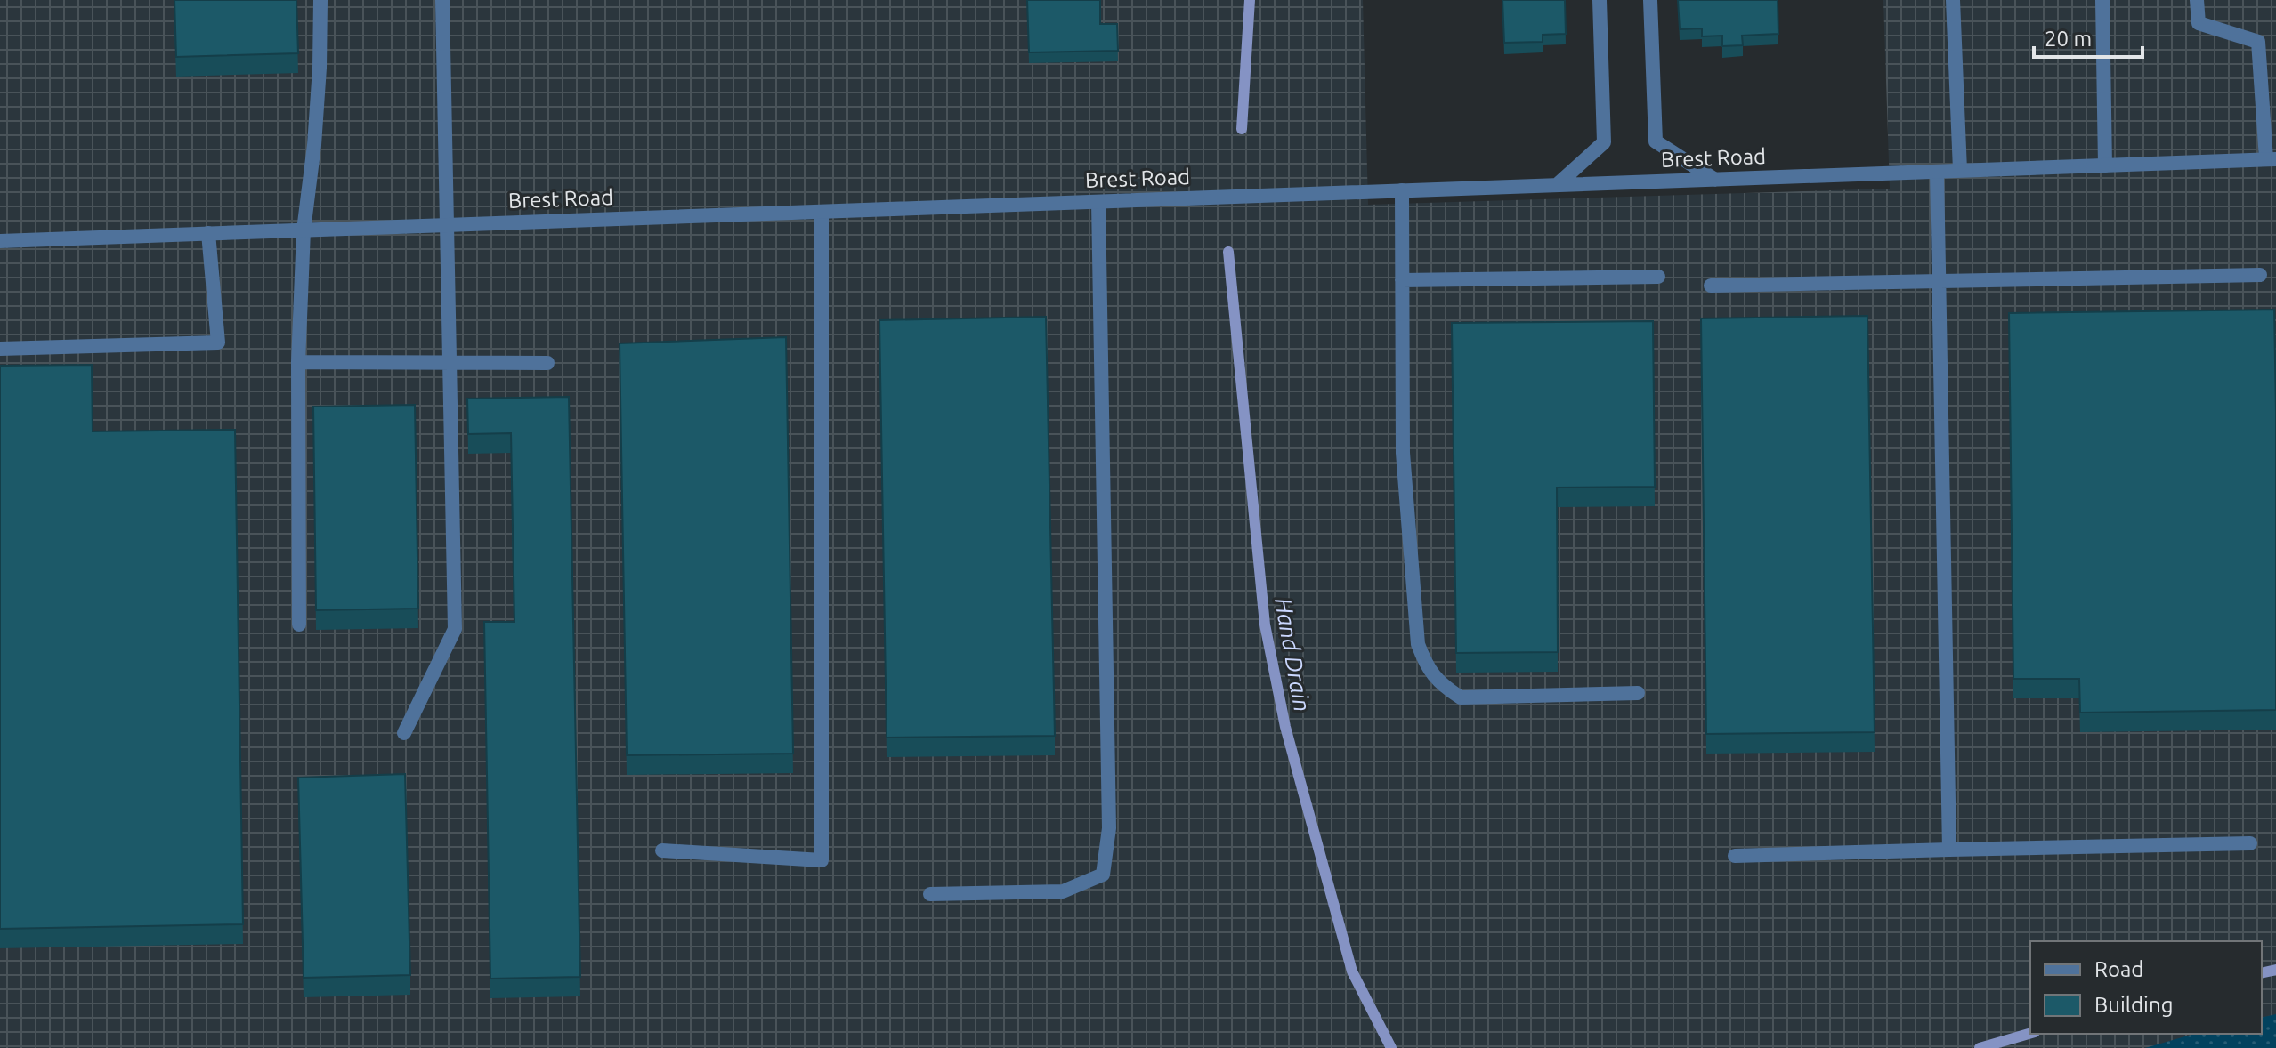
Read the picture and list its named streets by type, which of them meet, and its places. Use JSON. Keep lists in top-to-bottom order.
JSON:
{
  "streets": {
    "street": ["Brest Road"]
  },
  "water": ["Hand Drain"],
  "legend": ["Road", "Building"],
  "scale_bar": "20 m"
}
